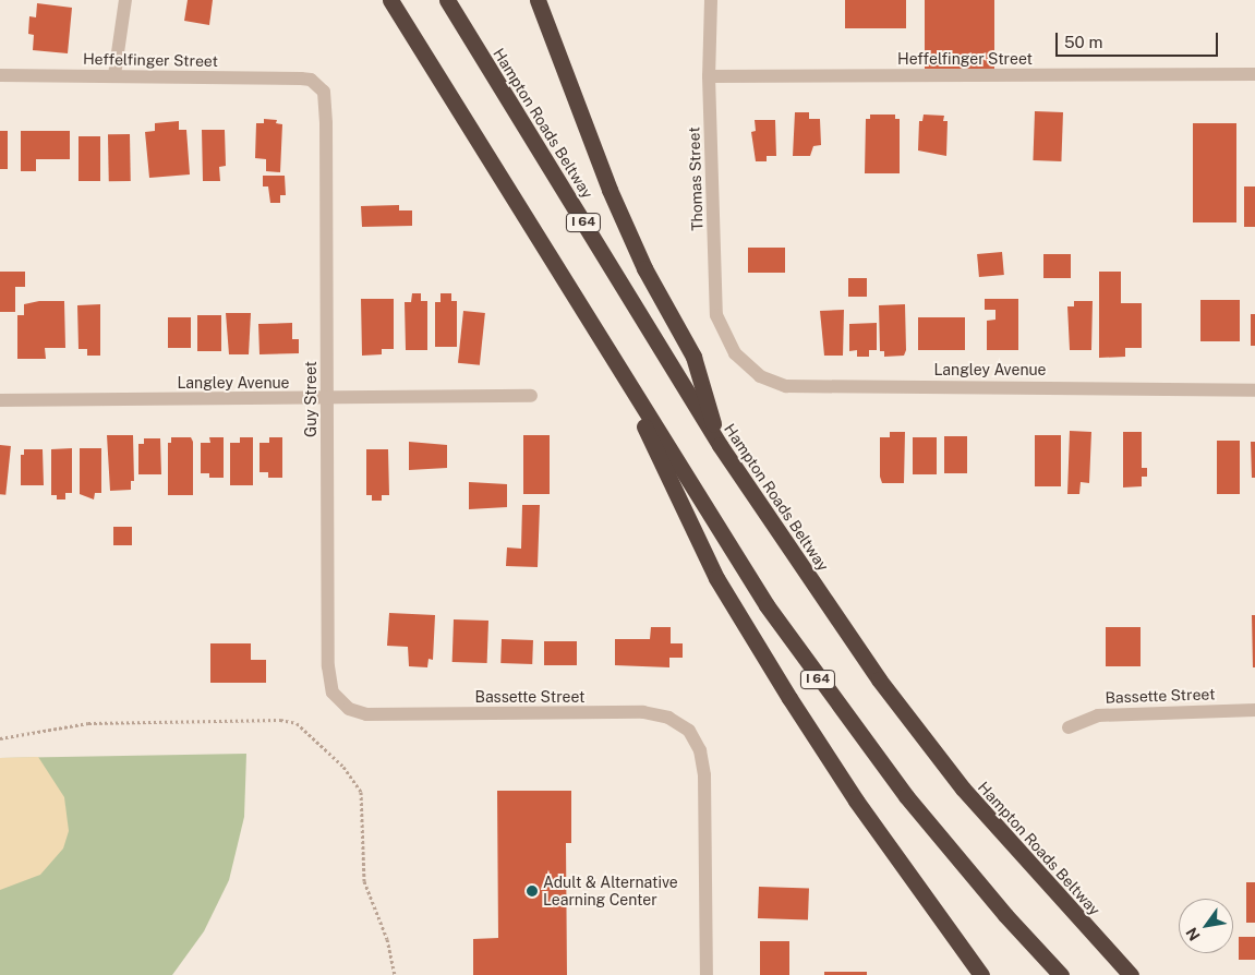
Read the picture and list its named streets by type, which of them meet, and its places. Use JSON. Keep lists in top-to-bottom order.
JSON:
{
  "streets": {
    "highway": ["Hampton Roads Beltway", "I 64"],
    "street": [
      "Heffelfinger Street",
      "Thomas Street",
      "Langley Avenue",
      "Guy Street",
      "Bassette Street"
    ]
  },
  "crossings": [
    ["Heffelfinger Street", "Thomas Street"],
    ["Heffelfinger Street", "Guy Street"],
    ["Thomas Street", "Langley Avenue"],
    ["Langley Avenue", "Guy Street"],
    ["Guy Street", "Bassette Street"]
  ],
  "places": ["Adult & Alternative Learning Center"],
  "scale_bar": "50 m",
  "north": "bottom left"
}
